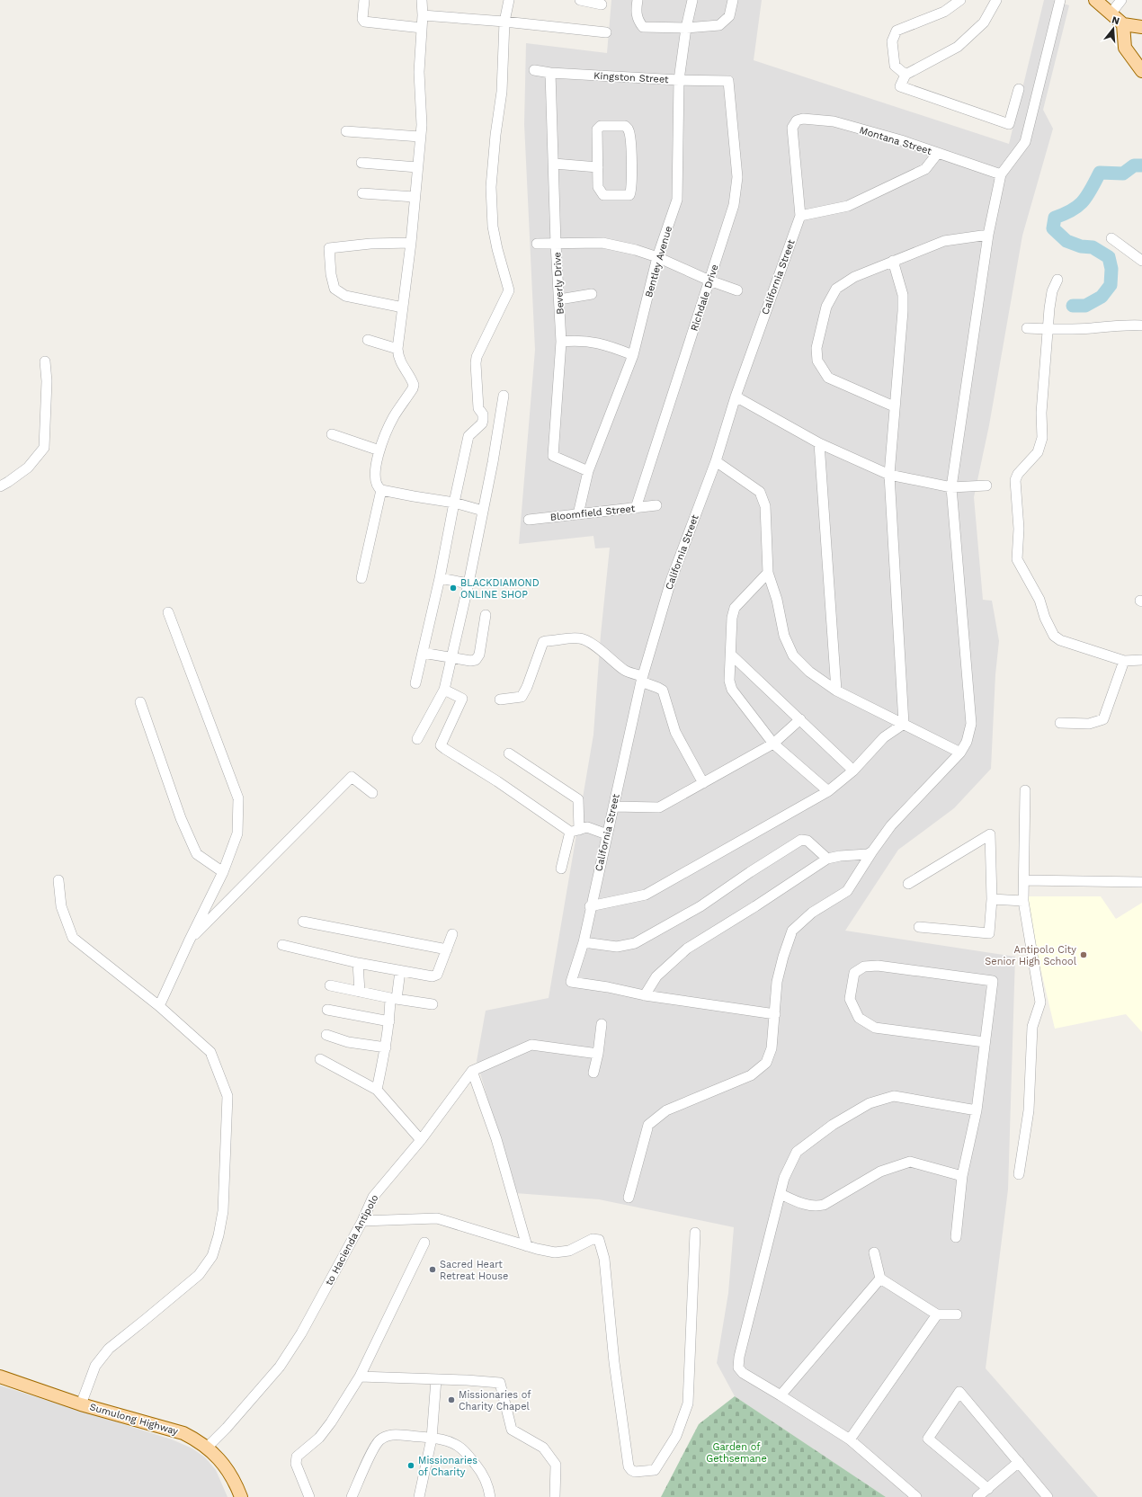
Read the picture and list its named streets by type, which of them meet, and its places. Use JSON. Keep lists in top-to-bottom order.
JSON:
{
  "streets": {
    "main road": ["Sumulong Highway"],
    "street": [
      "Kingston Street",
      "Montana Street",
      "Bentley Avenue",
      "California Street",
      "Beverly Drive",
      "Richdale Drive",
      "Bloomfield Street",
      "to Hacienda Antipolo"
    ]
  },
  "crossings": [
    ["Kingston Street", "Bentley Avenue"],
    ["Kingston Street", "Beverly Drive"],
    ["Kingston Street", "Richdale Drive"],
    ["Montana Street", "California Street"],
    ["Bentley Avenue", "Beverly Drive"],
    ["Bentley Avenue", "Bloomfield Street"],
    ["Richdale Drive", "Bloomfield Street"],
    ["to Hacienda Antipolo", "Sumulong Highway"]
  ],
  "parks": ["Garden of Gethsemane"],
  "places": [
    "BLACKDIAMOND ONLINE SHOP",
    "Antipolo City Senior High School",
    "Sacred Heart Retreat House",
    "Missionaries of Charity Chapel",
    "Missionaries of Charity"
  ],
  "north": "top"
}
